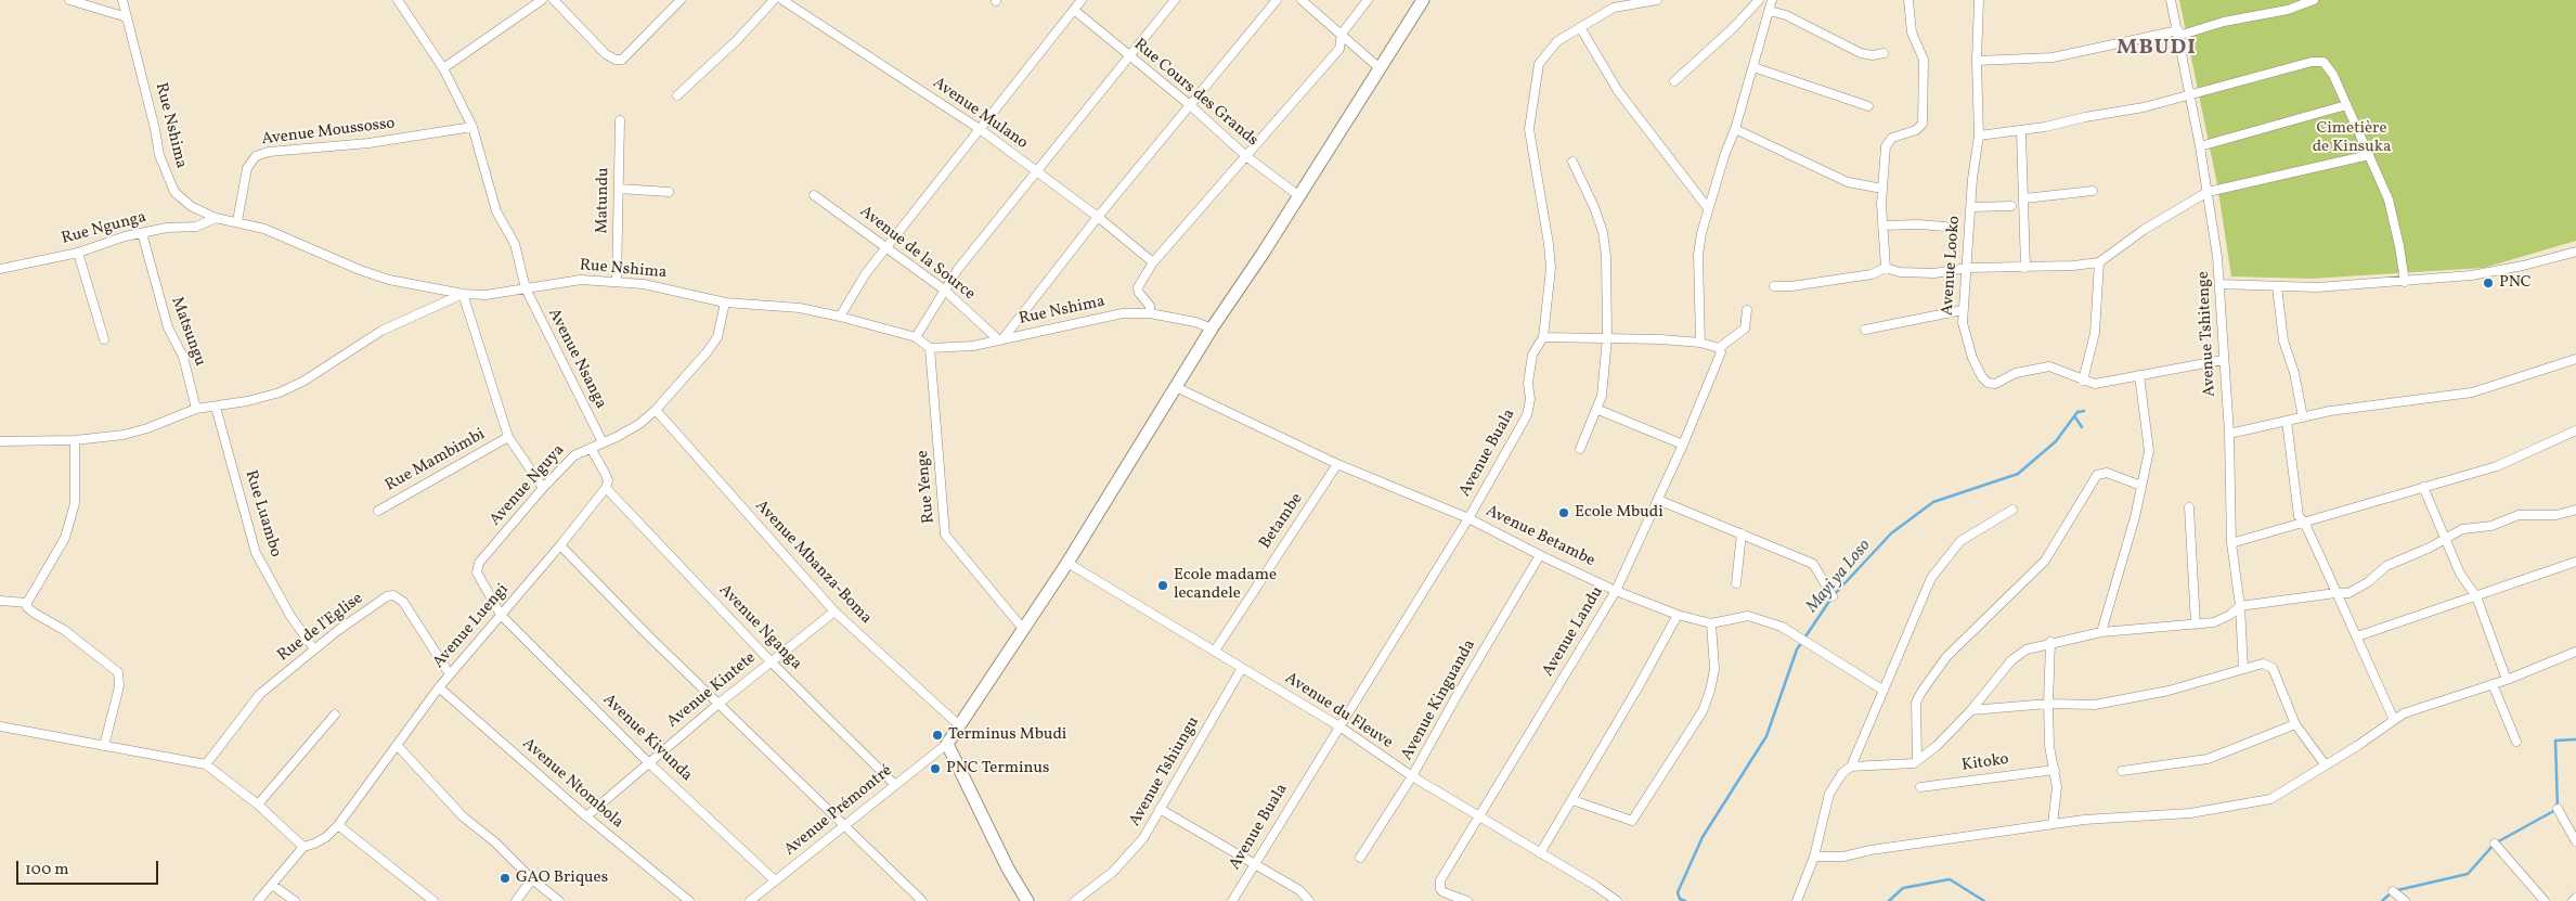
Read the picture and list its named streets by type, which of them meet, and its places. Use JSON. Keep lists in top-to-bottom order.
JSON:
{
  "streets": {
    "street": [
      "Rue Cours des Grands",
      "Avenue Mulano",
      "Rue Nshima",
      "Avenue Moussosso",
      "Matundu",
      "Rue Ngunga",
      "Avenue de la Source",
      "Avenue Looko",
      "Matsungu",
      "Avenue Tshitenge",
      "Avenue Nsanga",
      "Avenue Buala",
      "Rue Mambimbi",
      "Avenue Nguya",
      "Rue Yenge",
      "Rue Luambo",
      "Betambe",
      "Avenue Betambe",
      "Avenue Mbanza-Boma",
      "Avenue Luengi",
      "Rue de l'Eglise",
      "Avenue Nganga",
      "Avenue Landu",
      "Avenue Kintete",
      "Avenue Kinguanda",
      "Avenue du Fleuve",
      "Avenue Kivunda",
      "Kitoko",
      "Avenue Tshiungu",
      "Avenue Ntombola",
      "Avenue Prémontré"
    ]
  },
  "crossings": [
    ["Rue Nshima", "Avenue Moussosso"],
    ["Rue Nshima", "Matundu"],
    ["Rue Nshima", "Rue Ngunga"],
    ["Rue Nshima", "Avenue de la Source"],
    ["Rue Nshima", "Avenue Nsanga"],
    ["Rue Nshima", "Avenue Nguya"],
    ["Rue Nshima", "Rue Yenge"],
    ["Avenue Moussosso", "Avenue Nsanga"],
    ["Rue Ngunga", "Matsungu"],
    ["Avenue Looko", "Avenue Tshitenge"],
    ["Avenue Nsanga", "Avenue Nguya"],
    ["Avenue Buala", "Avenue Betambe"],
    ["Avenue Buala", "Avenue du Fleuve"],
    ["Avenue Nguya", "Avenue Mbanza-Boma"],
    ["Avenue Nguya", "Avenue Luengi"],
    ["Avenue Nguya", "Avenue Kivunda"],
    ["Rue Luambo", "Rue de l'Eglise"],
    ["Betambe", "Avenue Betambe"],
    ["Betambe", "Avenue du Fleuve"],
    ["Avenue Betambe", "Avenue Landu"],
    ["Avenue Betambe", "Avenue Kinguanda"],
    ["Avenue Mbanza-Boma", "Avenue Kintete"],
    ["Avenue Luengi", "Rue de l'Eglise"],
    ["Avenue Luengi", "Avenue Nganga"],
    ["Avenue Luengi", "Avenue Kivunda"],
    ["Avenue Luengi", "Avenue Ntombola"],
    ["Avenue Nganga", "Avenue Kintete"],
    ["Avenue Nganga", "Avenue Prémontré"],
    ["Avenue Landu", "Avenue du Fleuve"],
    ["Avenue Kintete", "Avenue Kivunda"],
    ["Avenue Kintete", "Avenue Ntombola"],
    ["Avenue Kinguanda", "Avenue du Fleuve"],
    ["Avenue du Fleuve", "Avenue Tshiungu"],
    ["Avenue Kivunda", "Avenue Prémontré"]
  ],
  "districts": ["MBUDI"],
  "water": ["Mayi ya Loso"],
  "parks": ["Cimetière de Kinsuka"],
  "places": [
    "PNC",
    "Ecole Mbudi",
    "Ecole madame lecandele",
    "Terminus Mbudi",
    "PNC Terminus",
    "GAO Briques"
  ],
  "scale_bar": "100 m"
}
